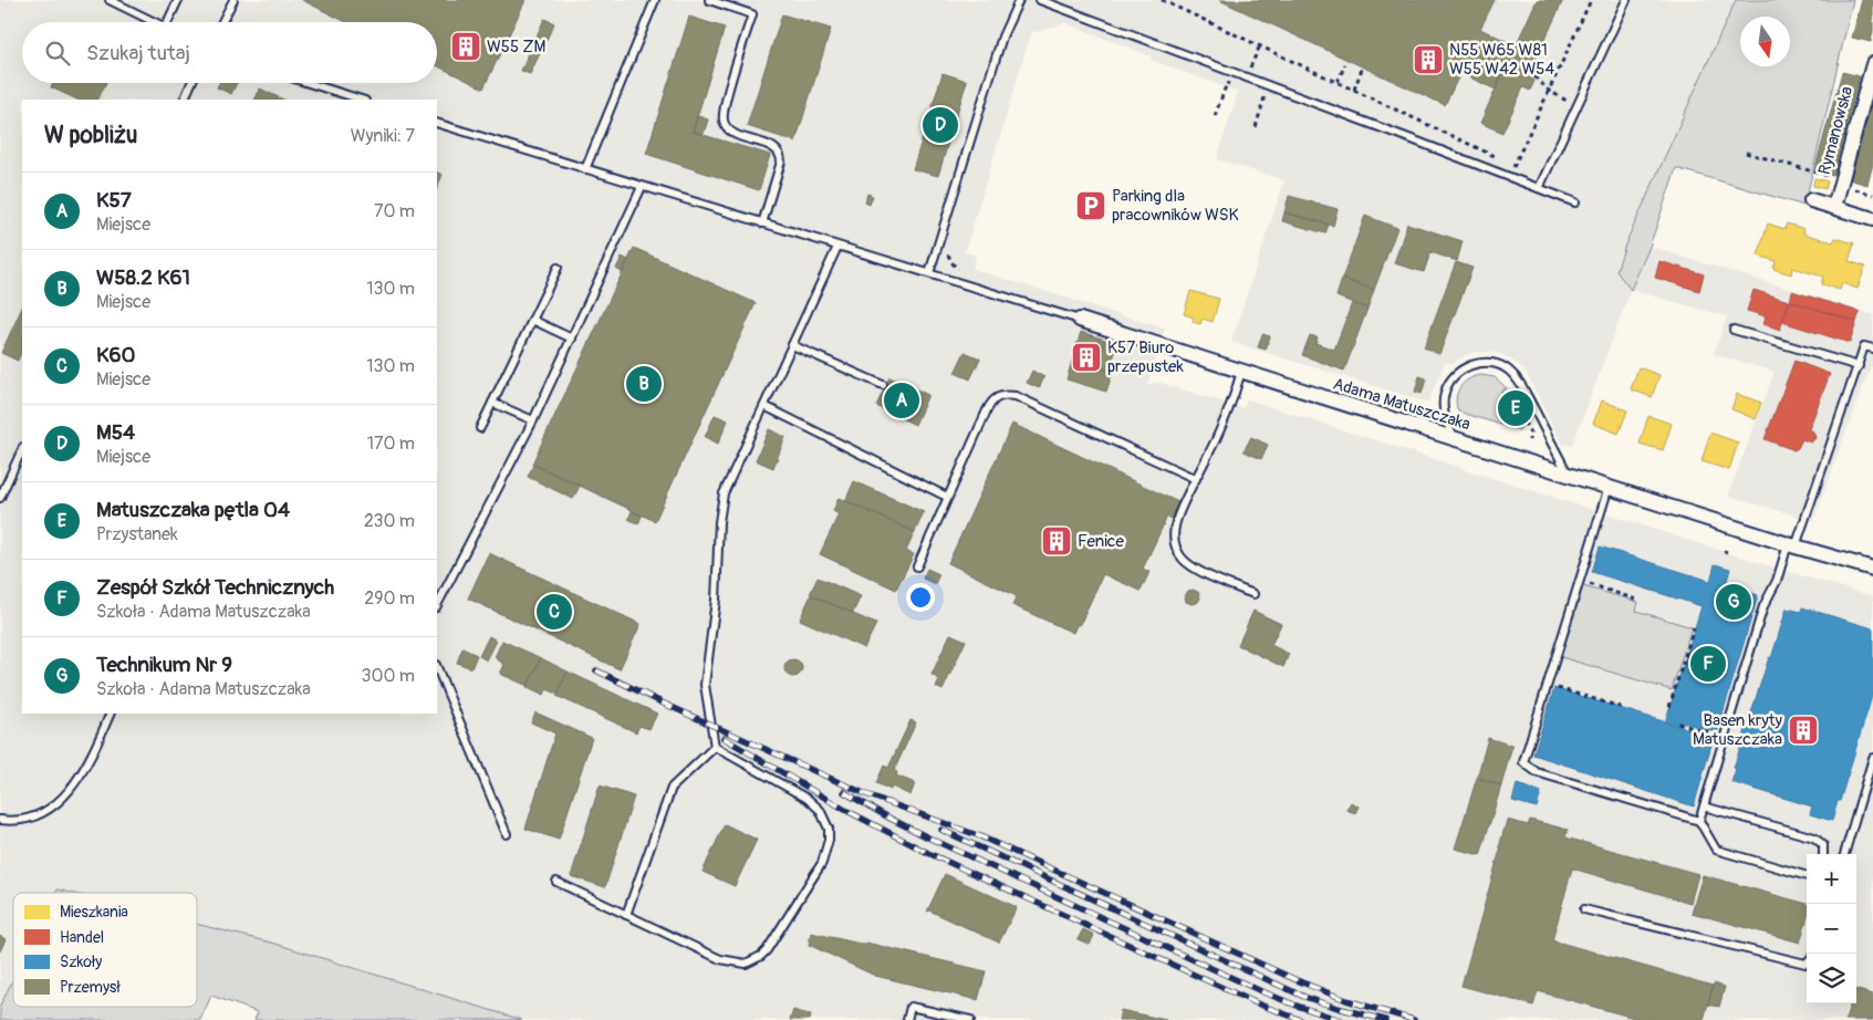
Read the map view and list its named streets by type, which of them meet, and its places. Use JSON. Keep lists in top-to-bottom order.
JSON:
{
  "streets": {
    "street": ["Rymanowska", "Adama Matuszczaka"]
  },
  "places": {
    "building": [
      "W55 ZM",
      "N55 W65 W81 W55 W42 W54",
      "K57 Biuro przepustek",
      "Fenice",
      "Basen kryty Matuszczaka"
    ],
    "parking": ["Parking dla pracowników WSK"]
  },
  "legend": [
    "Mieszkania",
    "Handel",
    "Szkoły",
    "Przemysł"
  ],
  "north": "bottom",
  "page": {
    "search": "Szukaj tutaj",
    "heading": ["W pobliżu", "Wyniki: 7"],
    "pins": [
      "D",
      "B",
      "A",
      "E",
      "G",
      "C",
      "F"
    ],
    "list": [
      {
        "mark": "A",
        "name": "K57",
        "note": "Miejsce",
        "value": "70 m"
      },
      {
        "mark": "B",
        "name": "W58.2 K61",
        "note": "Miejsce",
        "value": "130 m"
      },
      {
        "mark": "C",
        "name": "K60",
        "note": "Miejsce",
        "value": "130 m"
      },
      {
        "mark": "D",
        "name": "M54",
        "note": "Miejsce",
        "value": "170 m"
      },
      {
        "mark": "E",
        "name": "Matuszczaka pętla 04",
        "note": "Przystanek",
        "value": "230 m"
      },
      {
        "mark": "F",
        "name": "Zespół Szkół Technicznych",
        "note": "Szkoła · Adama Matuszczaka",
        "value": "290 m"
      },
      {
        "mark": "G",
        "name": "Technikum Nr 9",
        "note": "Szkoła · Adama Matuszczaka",
        "value": "300 m"
      }
    ],
    "map_buttons": ["+", "−"]
  }
}
